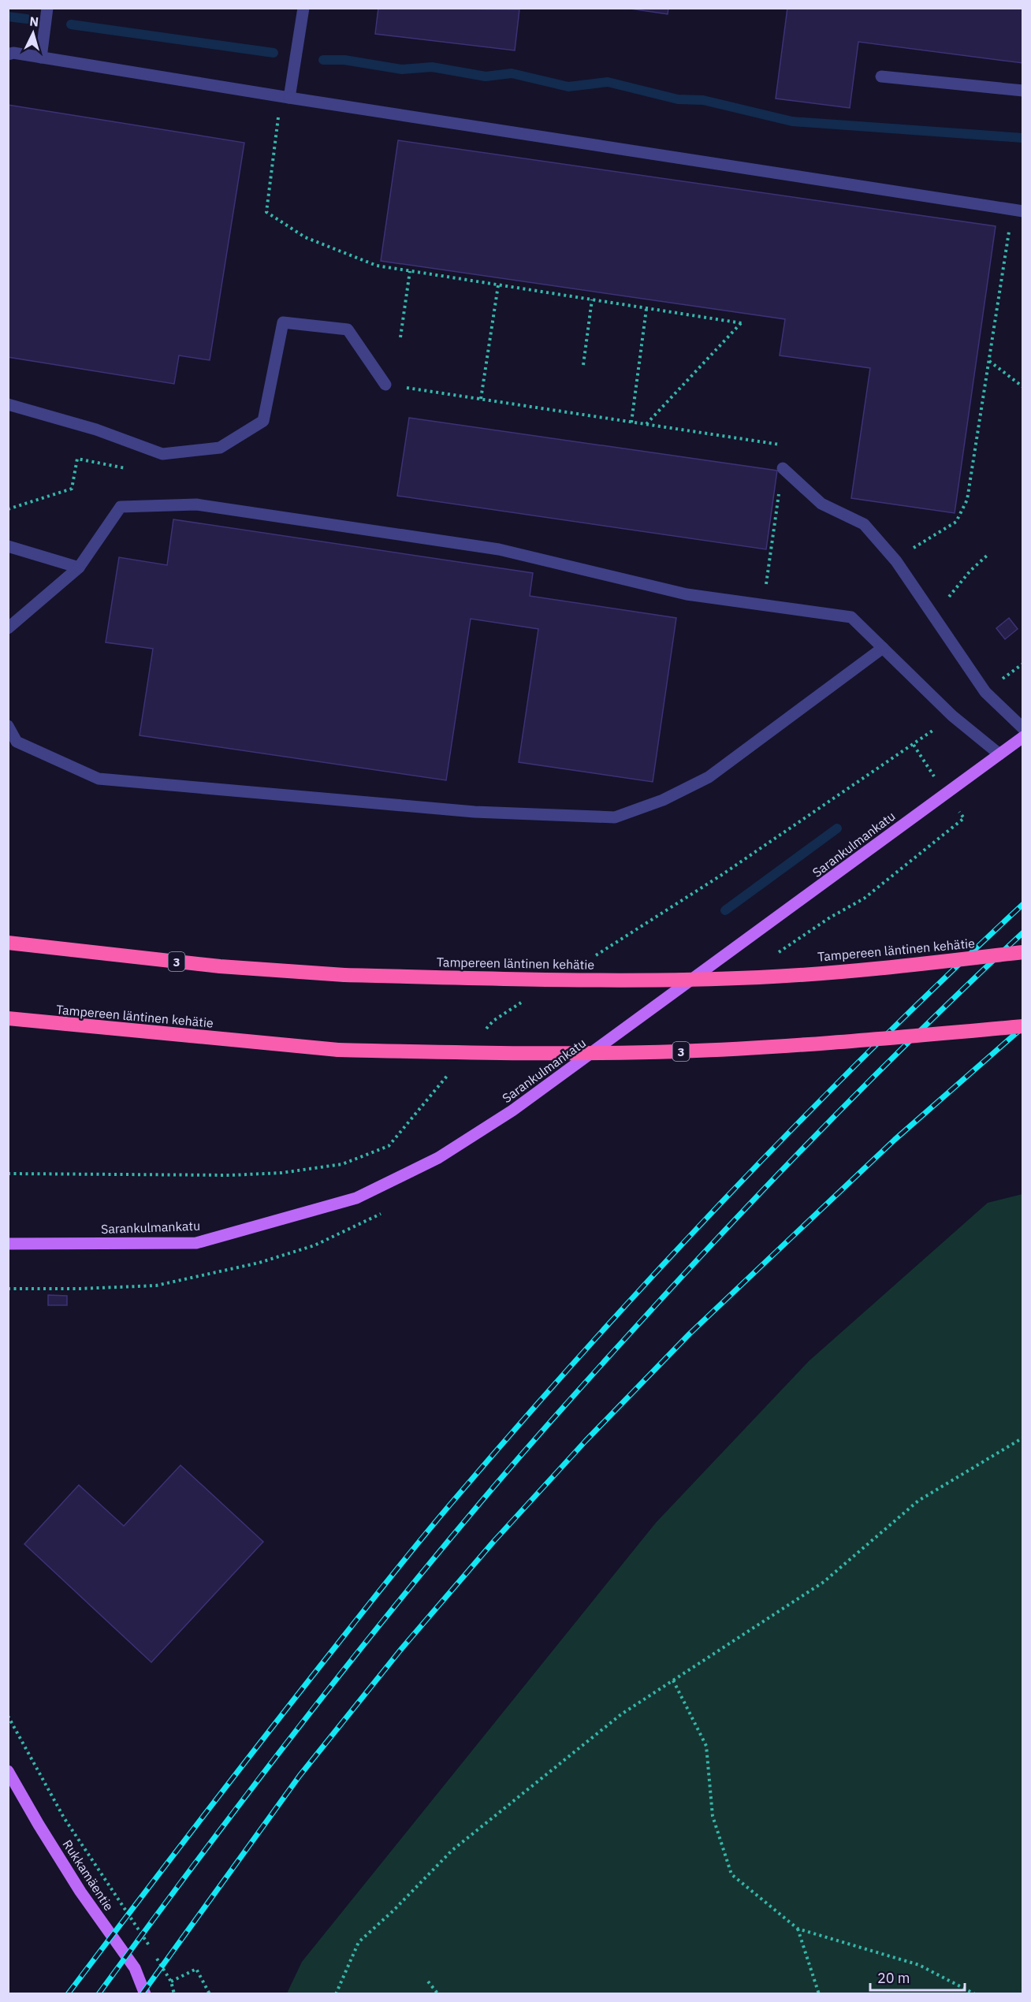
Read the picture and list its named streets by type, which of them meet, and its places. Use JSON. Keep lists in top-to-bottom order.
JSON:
{
  "streets": {
    "highway": ["Tampereen läntinen kehätie", "3"],
    "main road": ["Sarankulmankatu", "Rukkamäentie"]
  },
  "scale_bar": "20 m",
  "north": "top"
}
